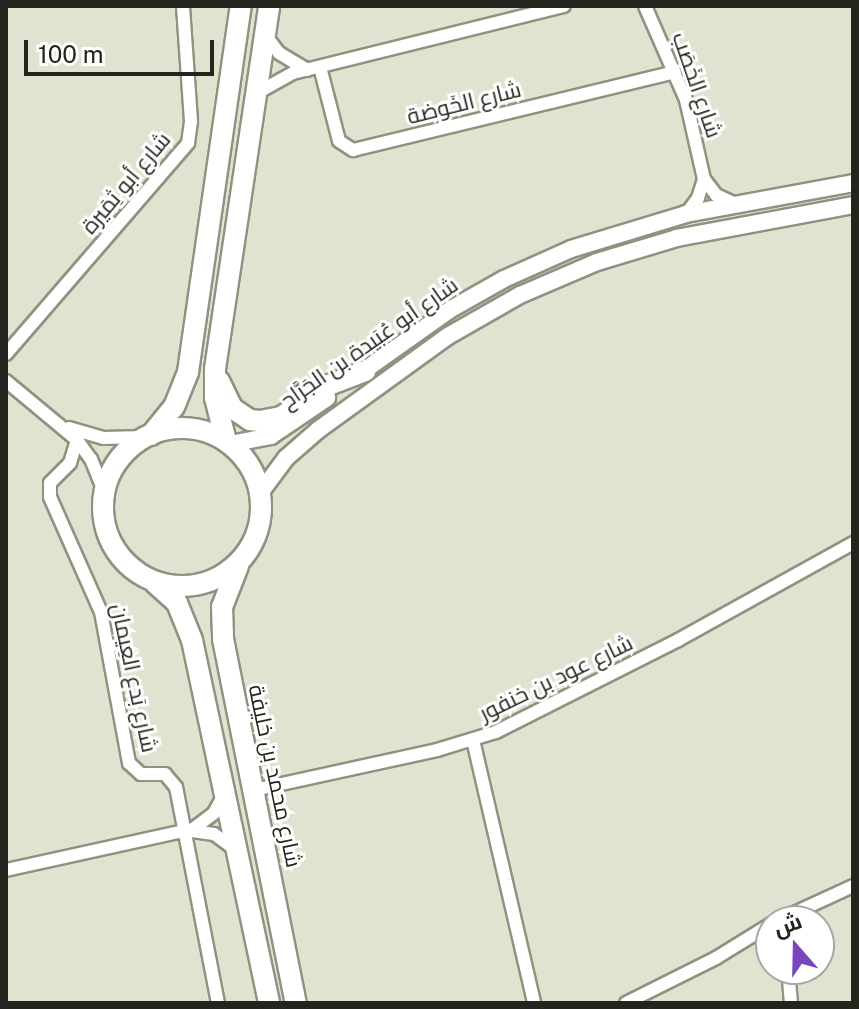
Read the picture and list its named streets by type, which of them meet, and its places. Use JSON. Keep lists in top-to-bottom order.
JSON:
{
  "streets": {
    "highway": ["شارع محمد بن خليفة"],
    "main road": ["شارع أبو عُبَيدة بن الجَرَّاح"],
    "street": [
      "شارع الخَصَب",
      "شارع الخَوضة",
      "شارع أبو ثِمَيرة",
      "شارع بَدع العِيمان",
      "شارع عود بن خنفور"
    ]
  },
  "crossings": [
    ["شارع الخَصَب", "شارع الخَوضة"],
    ["شارع أبو عُبَيدة بن الجَرَّاح", "شارع محمد بن خليفة"],
    ["شارع عود بن خنفور", "شارع محمد بن خليفة"]
  ],
  "scale_bar": "100 m",
  "north": "top"
}
